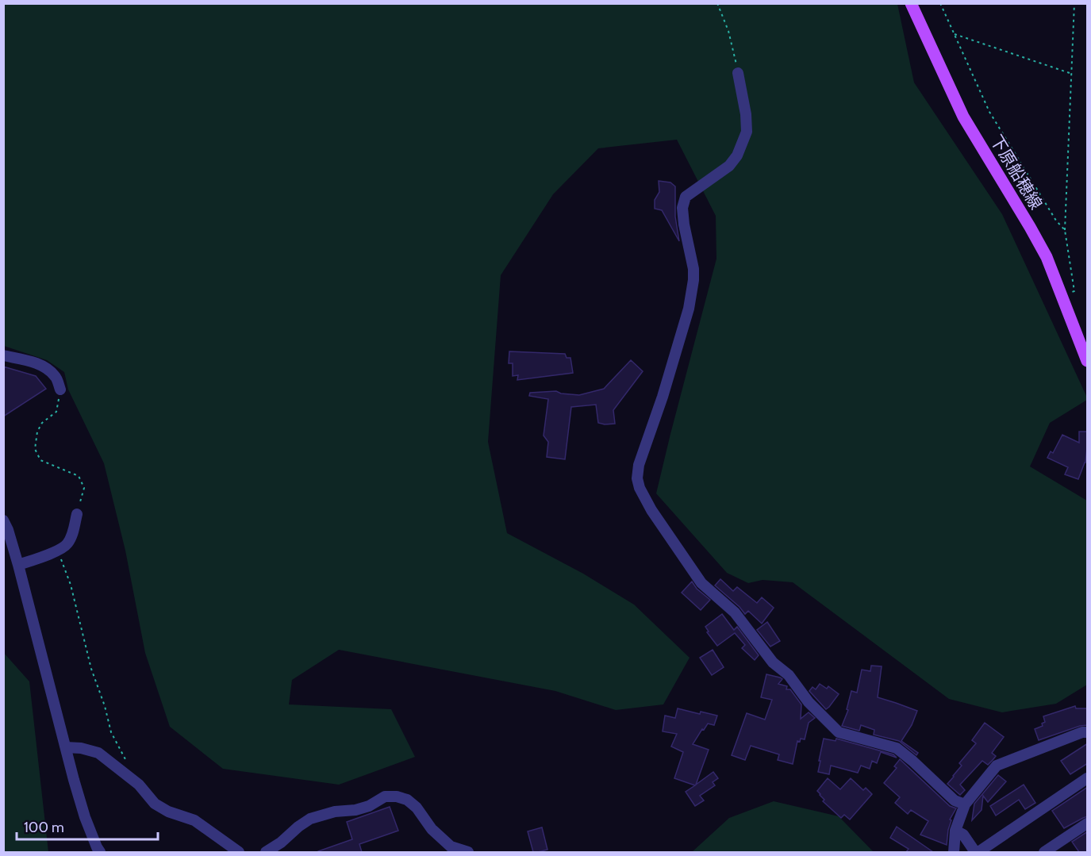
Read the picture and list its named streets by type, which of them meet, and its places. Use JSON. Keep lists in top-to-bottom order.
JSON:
{
  "streets": {
    "main road": ["下原船穂線"]
  },
  "scale_bar": "100 m"
}
